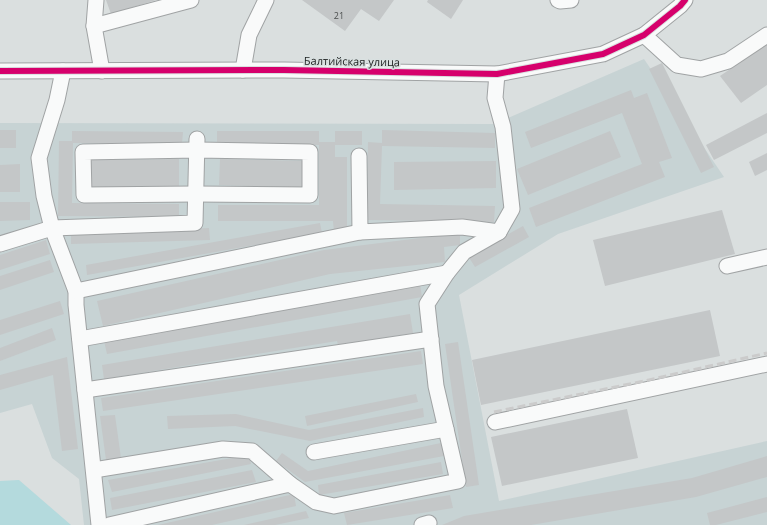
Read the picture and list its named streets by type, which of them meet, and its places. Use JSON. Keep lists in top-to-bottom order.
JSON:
{
  "streets": {
    "street": ["Балтийская улица"]
  },
  "house_numbers": ["21"]
}
